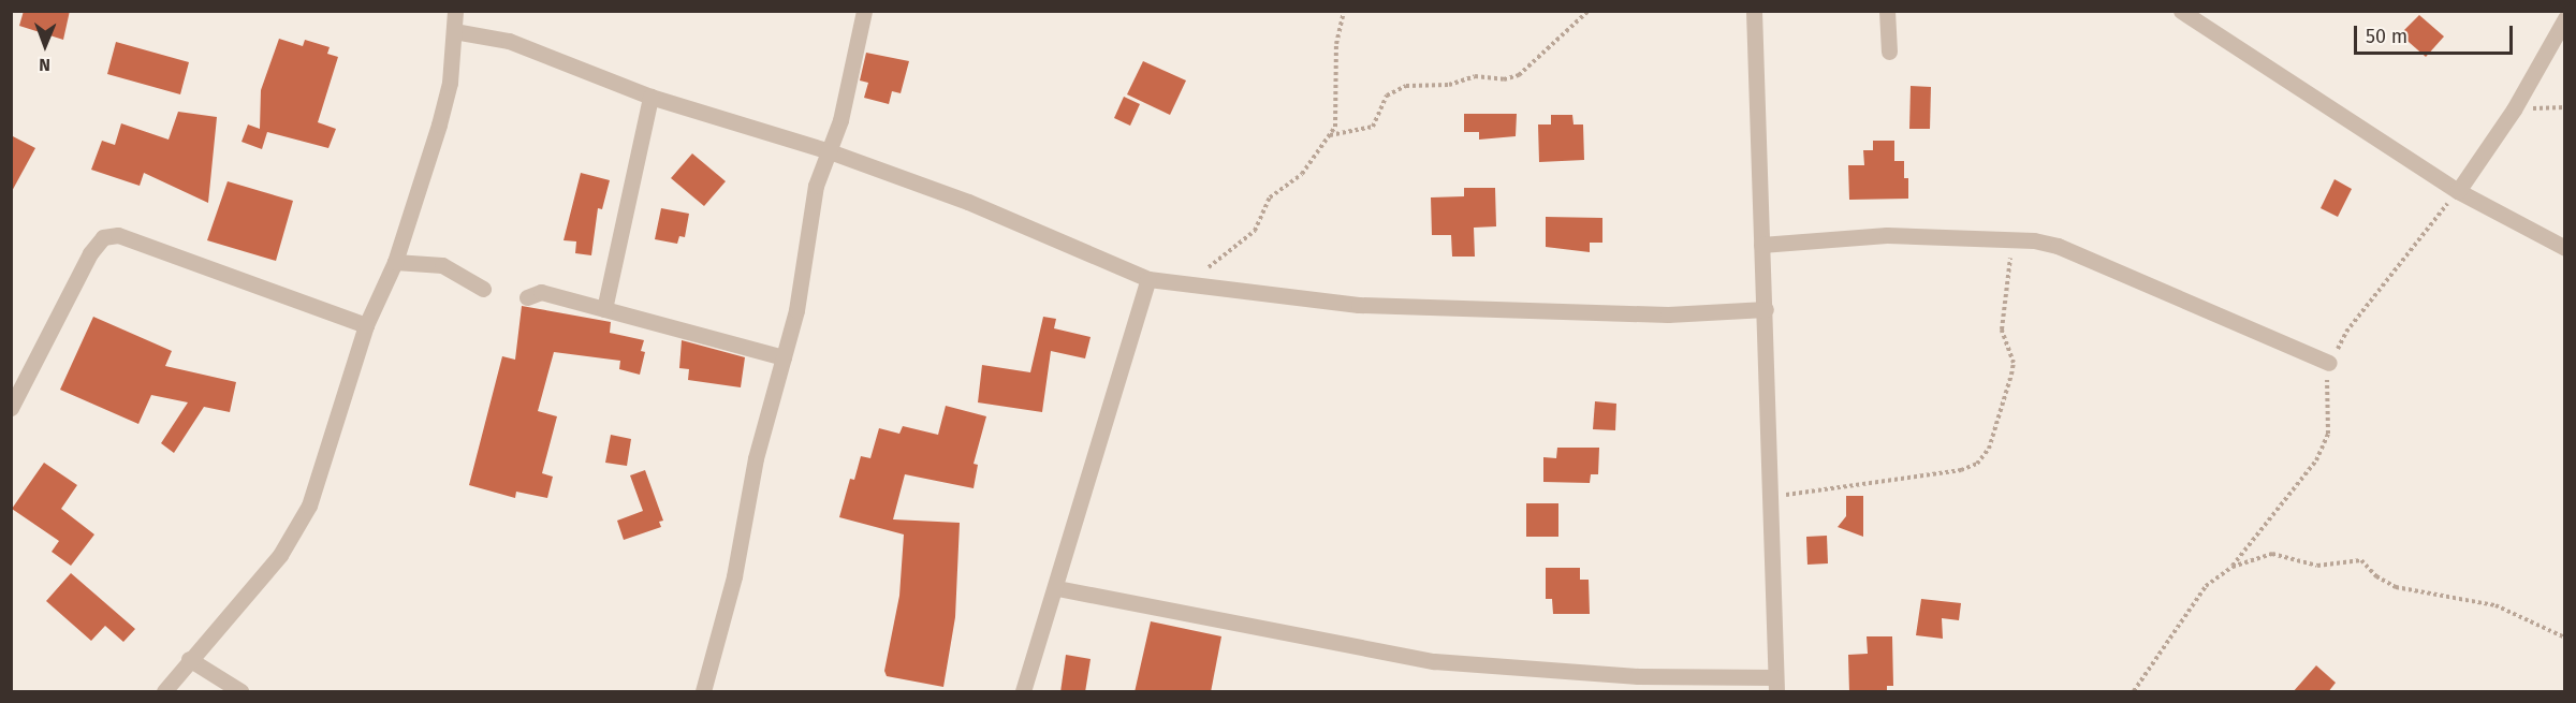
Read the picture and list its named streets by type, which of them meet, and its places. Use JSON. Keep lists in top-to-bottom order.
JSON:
{
  "scale_bar": "50 m",
  "north": "bottom"
}
